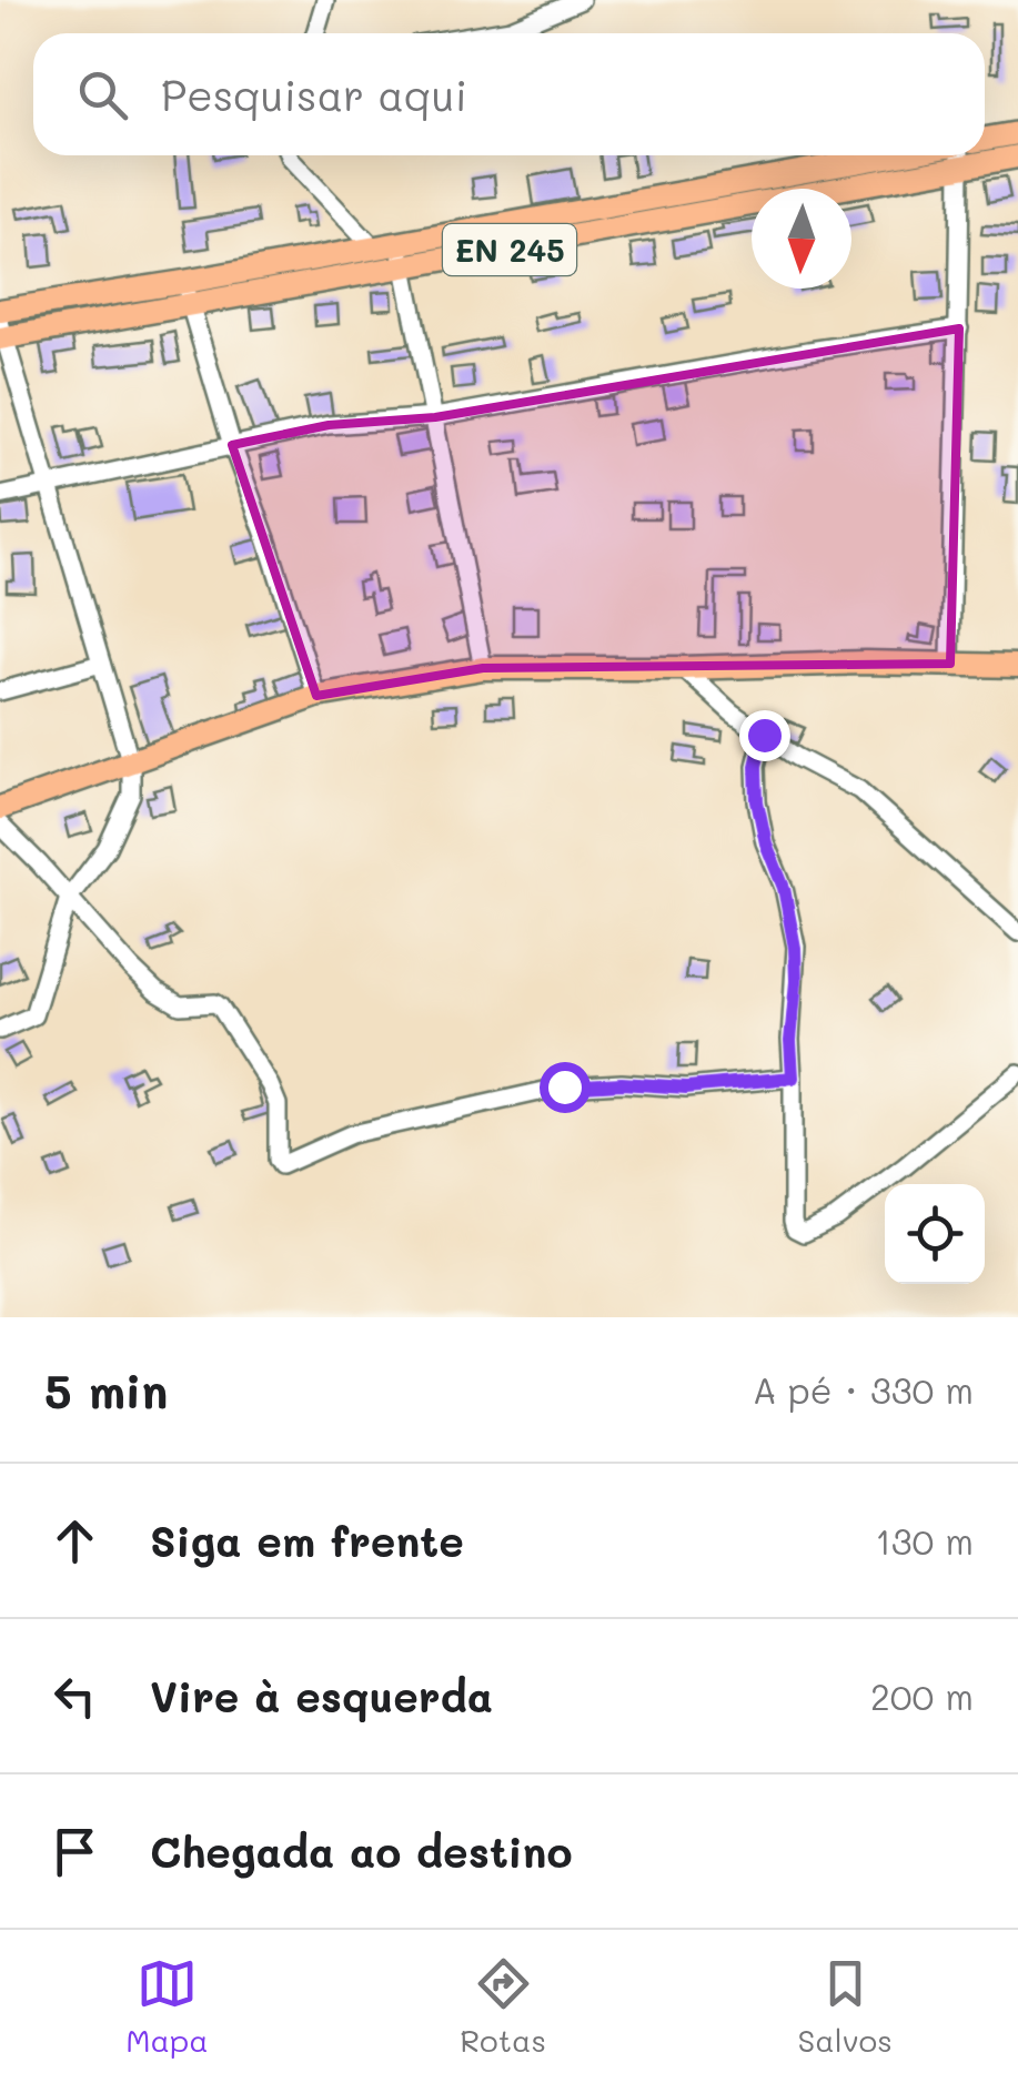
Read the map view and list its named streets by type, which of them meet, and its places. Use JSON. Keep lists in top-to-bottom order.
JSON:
{
  "streets": {
    "main road": ["EN 245"]
  },
  "north": "bottom",
  "page": {
    "search": "Pesquisar aqui",
    "heading": ["5 min", "A pé · 330 m"],
    "list": [
      ["Siga em frente", "130 m"],
      ["Vire à esquerda", "200 m"],
      "Chegada ao destino"
    ],
    "nav": ["Mapa", "Rotas", "Salvos"]
  }
}
